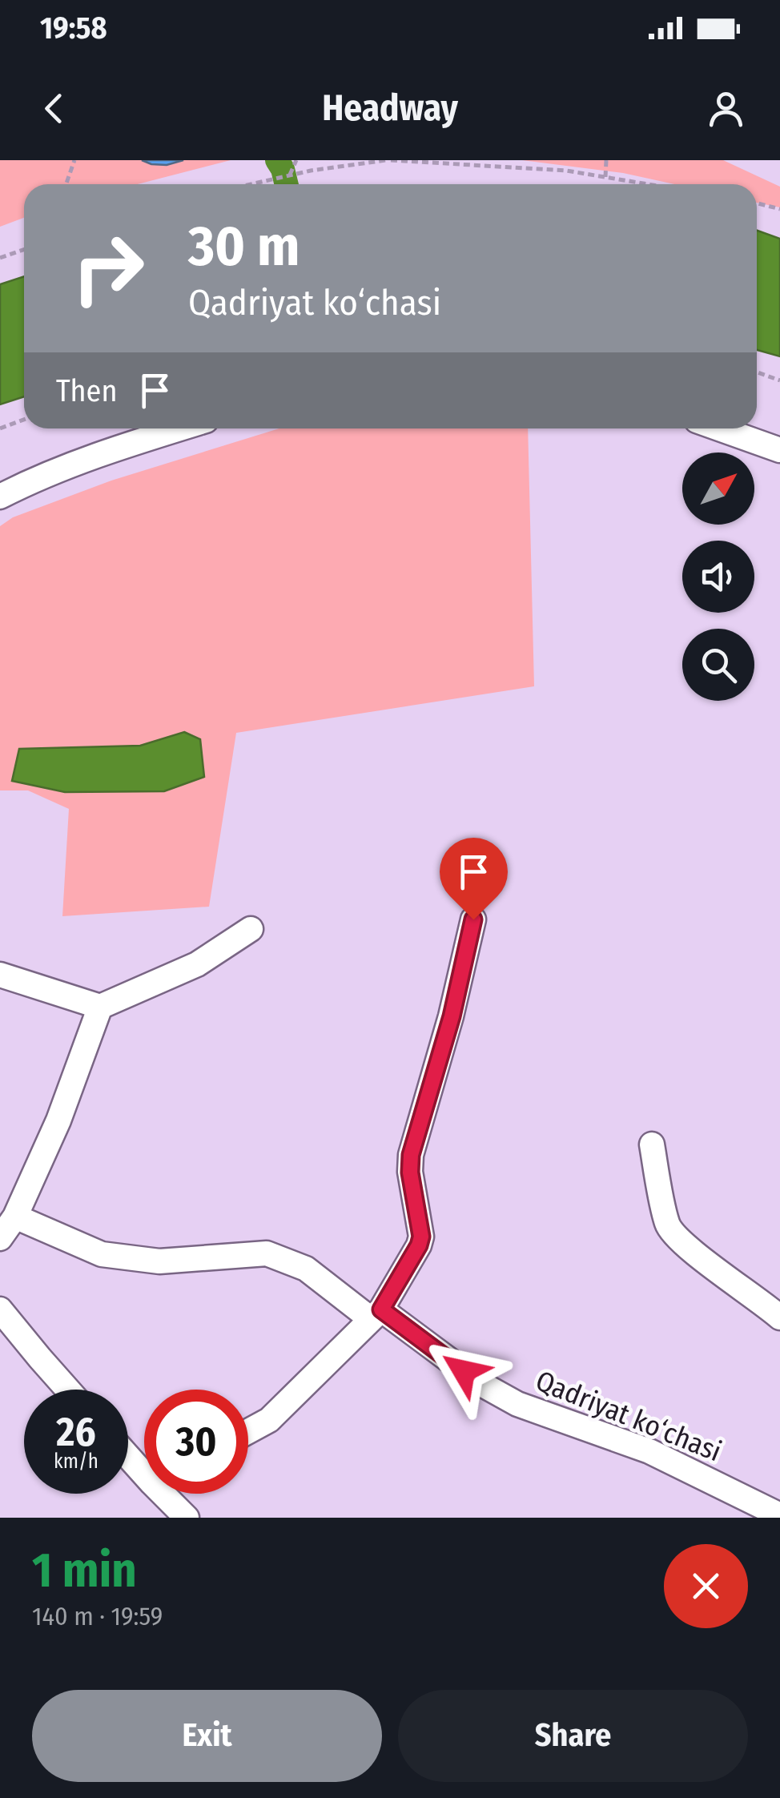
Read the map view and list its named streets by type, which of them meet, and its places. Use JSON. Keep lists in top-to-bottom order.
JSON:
{
  "streets": {
    "street": ["Qadriyat ko‘chasi"]
  },
  "north": "top right",
  "page": {
    "status": "19:58",
    "header": "Headway",
    "turn": ["30 m", "Qadriyat ko‘chasi"],
    "then": "Then",
    "speed": "26 km/h",
    "limit": "30",
    "heading": ["1 min", "140 m · 19:59"],
    "buttons": ["Exit", "Share"]
  }
}
